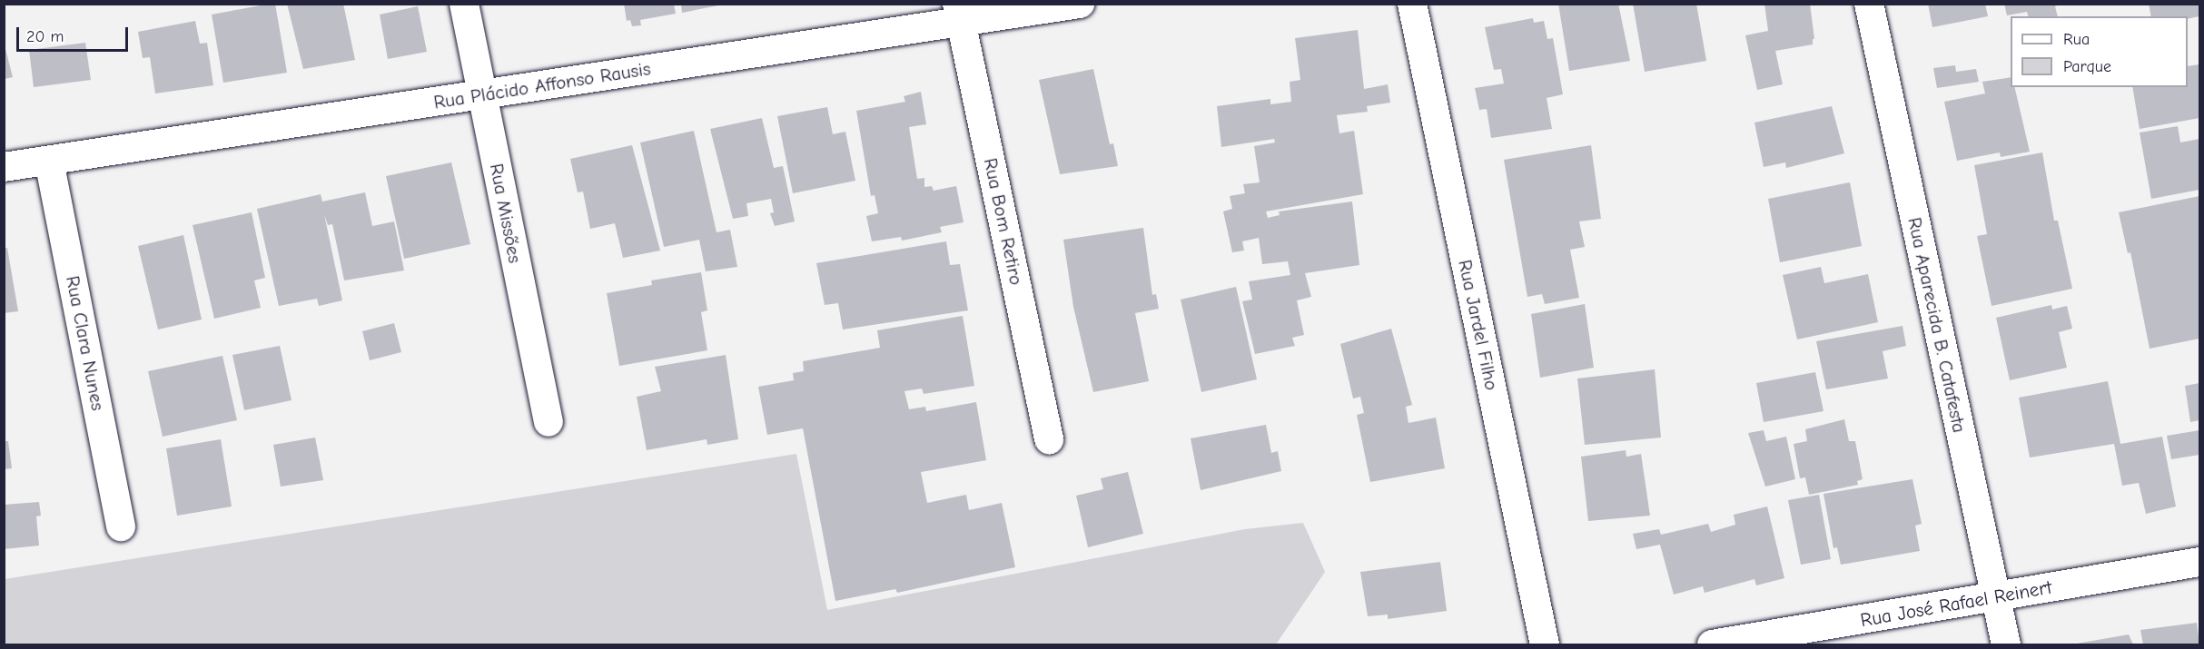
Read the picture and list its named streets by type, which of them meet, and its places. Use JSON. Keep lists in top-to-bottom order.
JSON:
{
  "streets": {
    "street": [
      "Rua Plácido Affonso Rausis",
      "Rua Missões",
      "Rua Bom Retiro",
      "Rua Jardel Filho",
      "Rua Aparecida B. Catafesta",
      "Rua Clara Nunes",
      "Rua José Rafael Reinert"
    ]
  },
  "crossings": [
    ["Rua Plácido Affonso Rausis", "Rua Missões"],
    ["Rua Plácido Affonso Rausis", "Rua Bom Retiro"],
    ["Rua Plácido Affonso Rausis", "Rua Clara Nunes"],
    ["Rua Aparecida B. Catafesta", "Rua José Rafael Reinert"]
  ],
  "legend": ["Rua", "Parque"],
  "scale_bar": "20 m"
}
